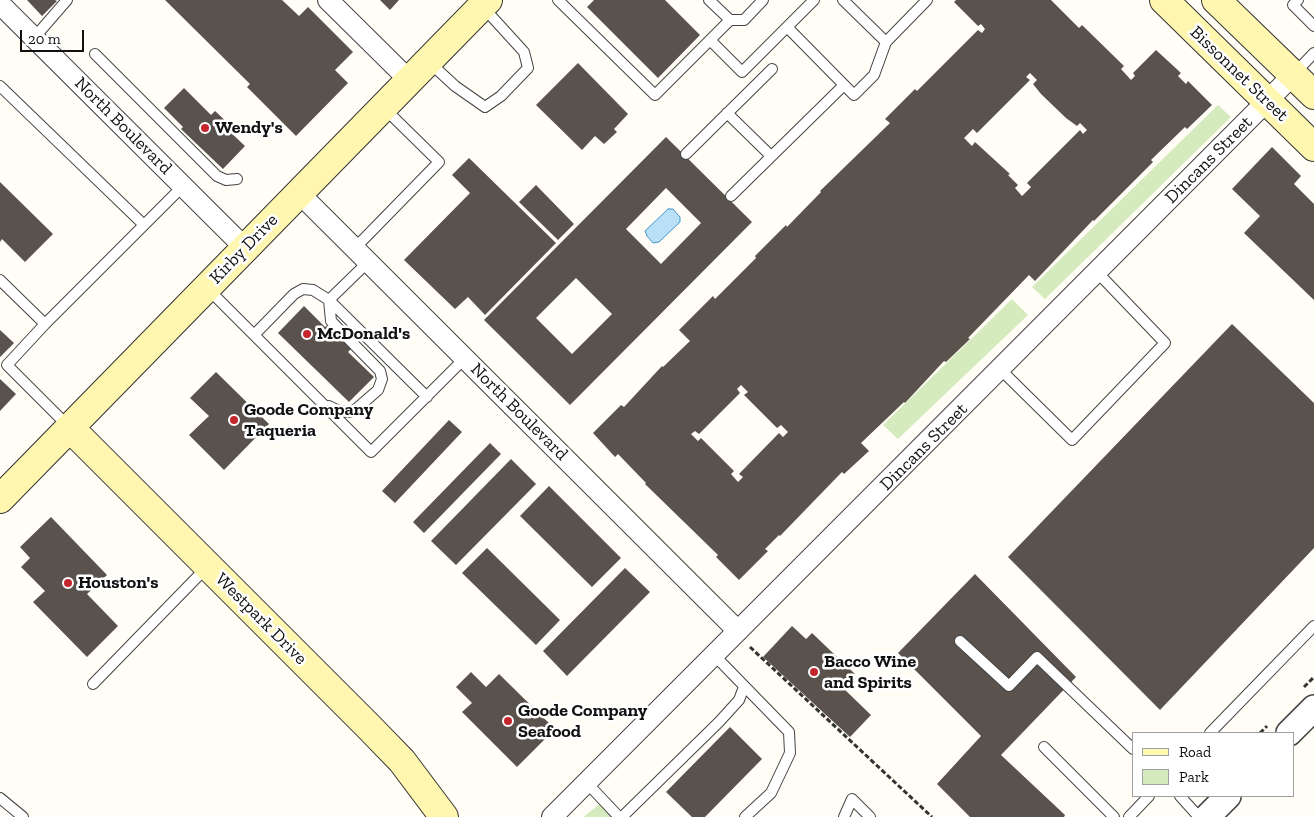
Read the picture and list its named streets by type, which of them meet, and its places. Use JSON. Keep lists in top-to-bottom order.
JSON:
{
  "streets": {
    "main road": ["Bissonnet Street", "Kirby Drive", "Westpark Drive"],
    "street": ["North Boulevard", "Dincans Street"]
  },
  "crossings": [
    ["Bissonnet Street", "Dincans Street"],
    ["North Boulevard", "Dincans Street"],
    ["North Boulevard", "Kirby Drive"],
    ["Kirby Drive", "Westpark Drive"]
  ],
  "places": [
    "Wendy's",
    "McDonald's",
    "Goode Company Taqueria",
    "Houston's",
    "Bacco Wine and Spirits",
    "Goode Company Seafood"
  ],
  "legend": ["Road", "Park"],
  "scale_bar": "20 m"
}
